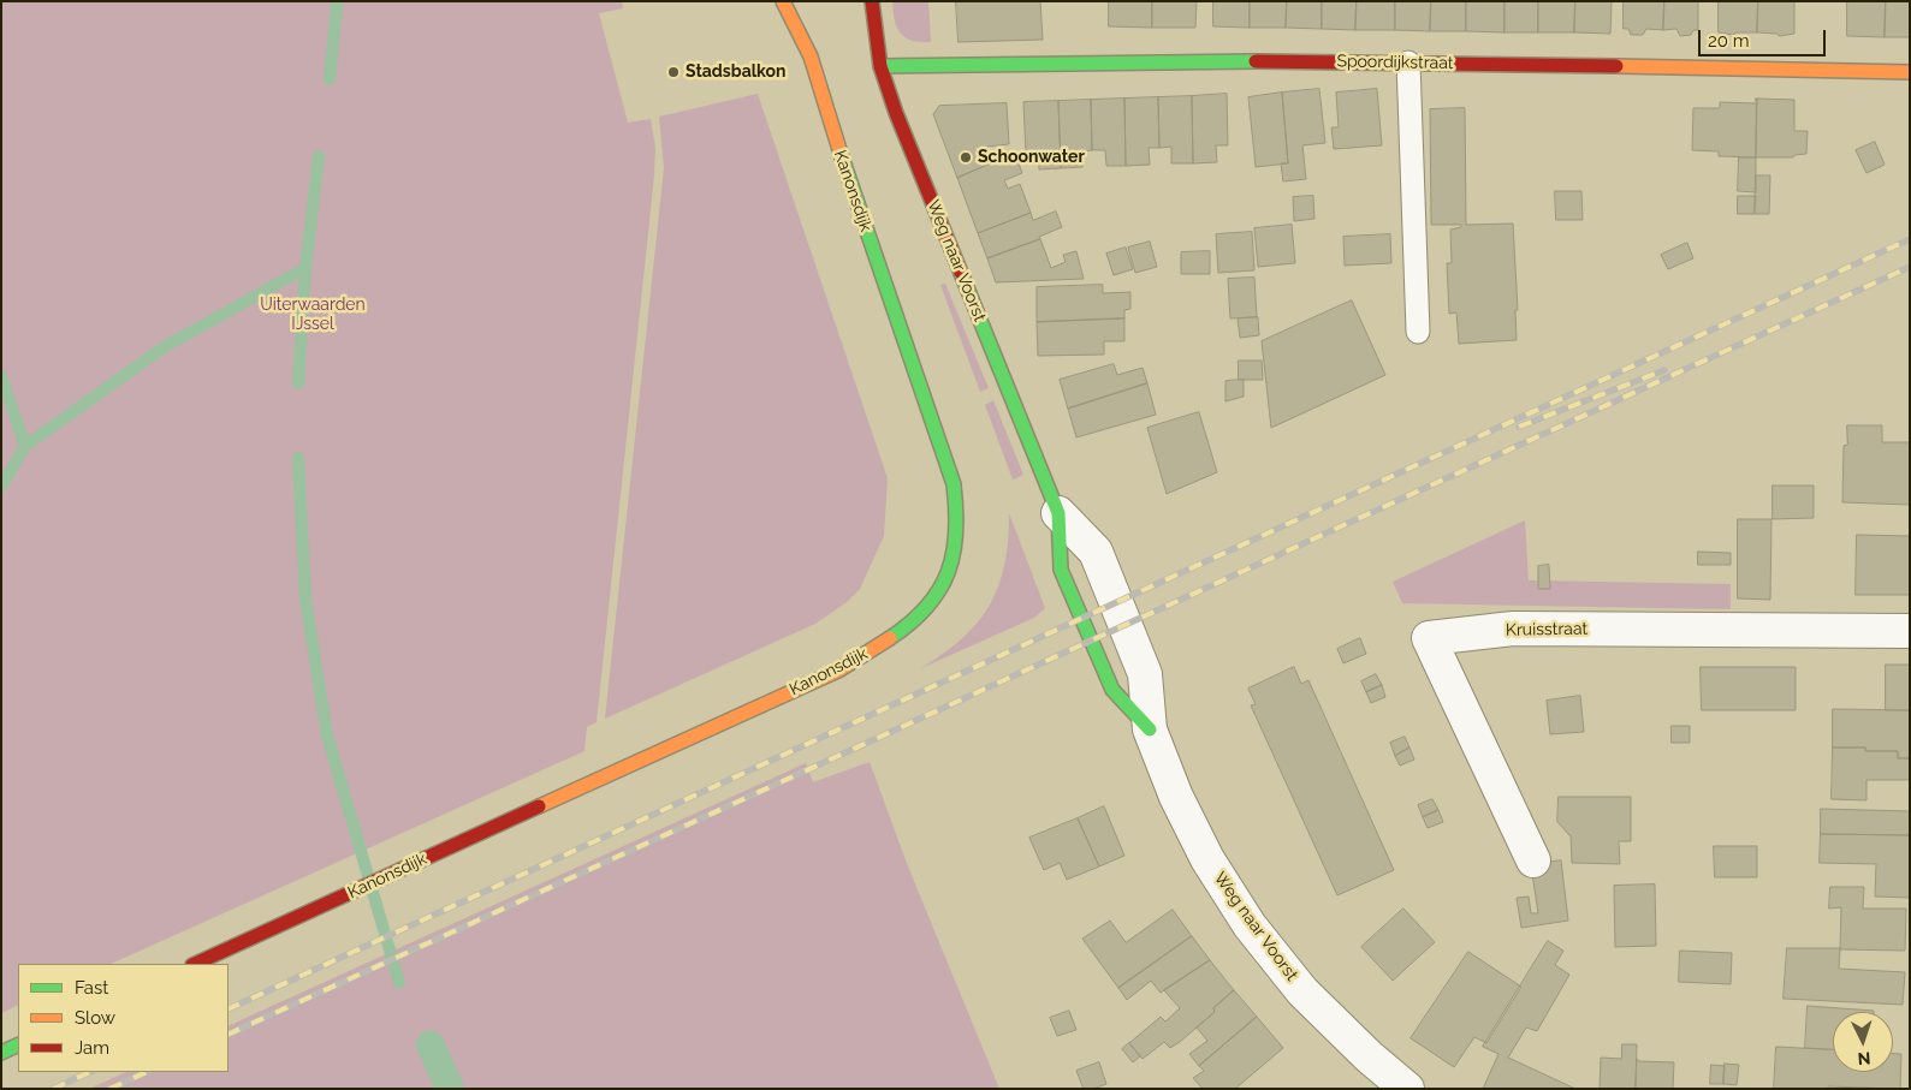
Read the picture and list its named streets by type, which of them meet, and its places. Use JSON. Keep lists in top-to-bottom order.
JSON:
{
  "streets": {
    "street": [
      "Spoordijkstraat",
      "Kanonsdijk",
      "Weg naar Voorst",
      "Kruisstraat"
    ]
  },
  "crossings": [
    ["Spoordijkstraat", "Weg naar Voorst"]
  ],
  "parks": ["Uiterwaarden IJssel"],
  "places": ["Stadsbalkon", "Schoonwater"],
  "legend": ["Fast", "Slow", "Jam"],
  "scale_bar": "20 m",
  "north": "bottom"
}
